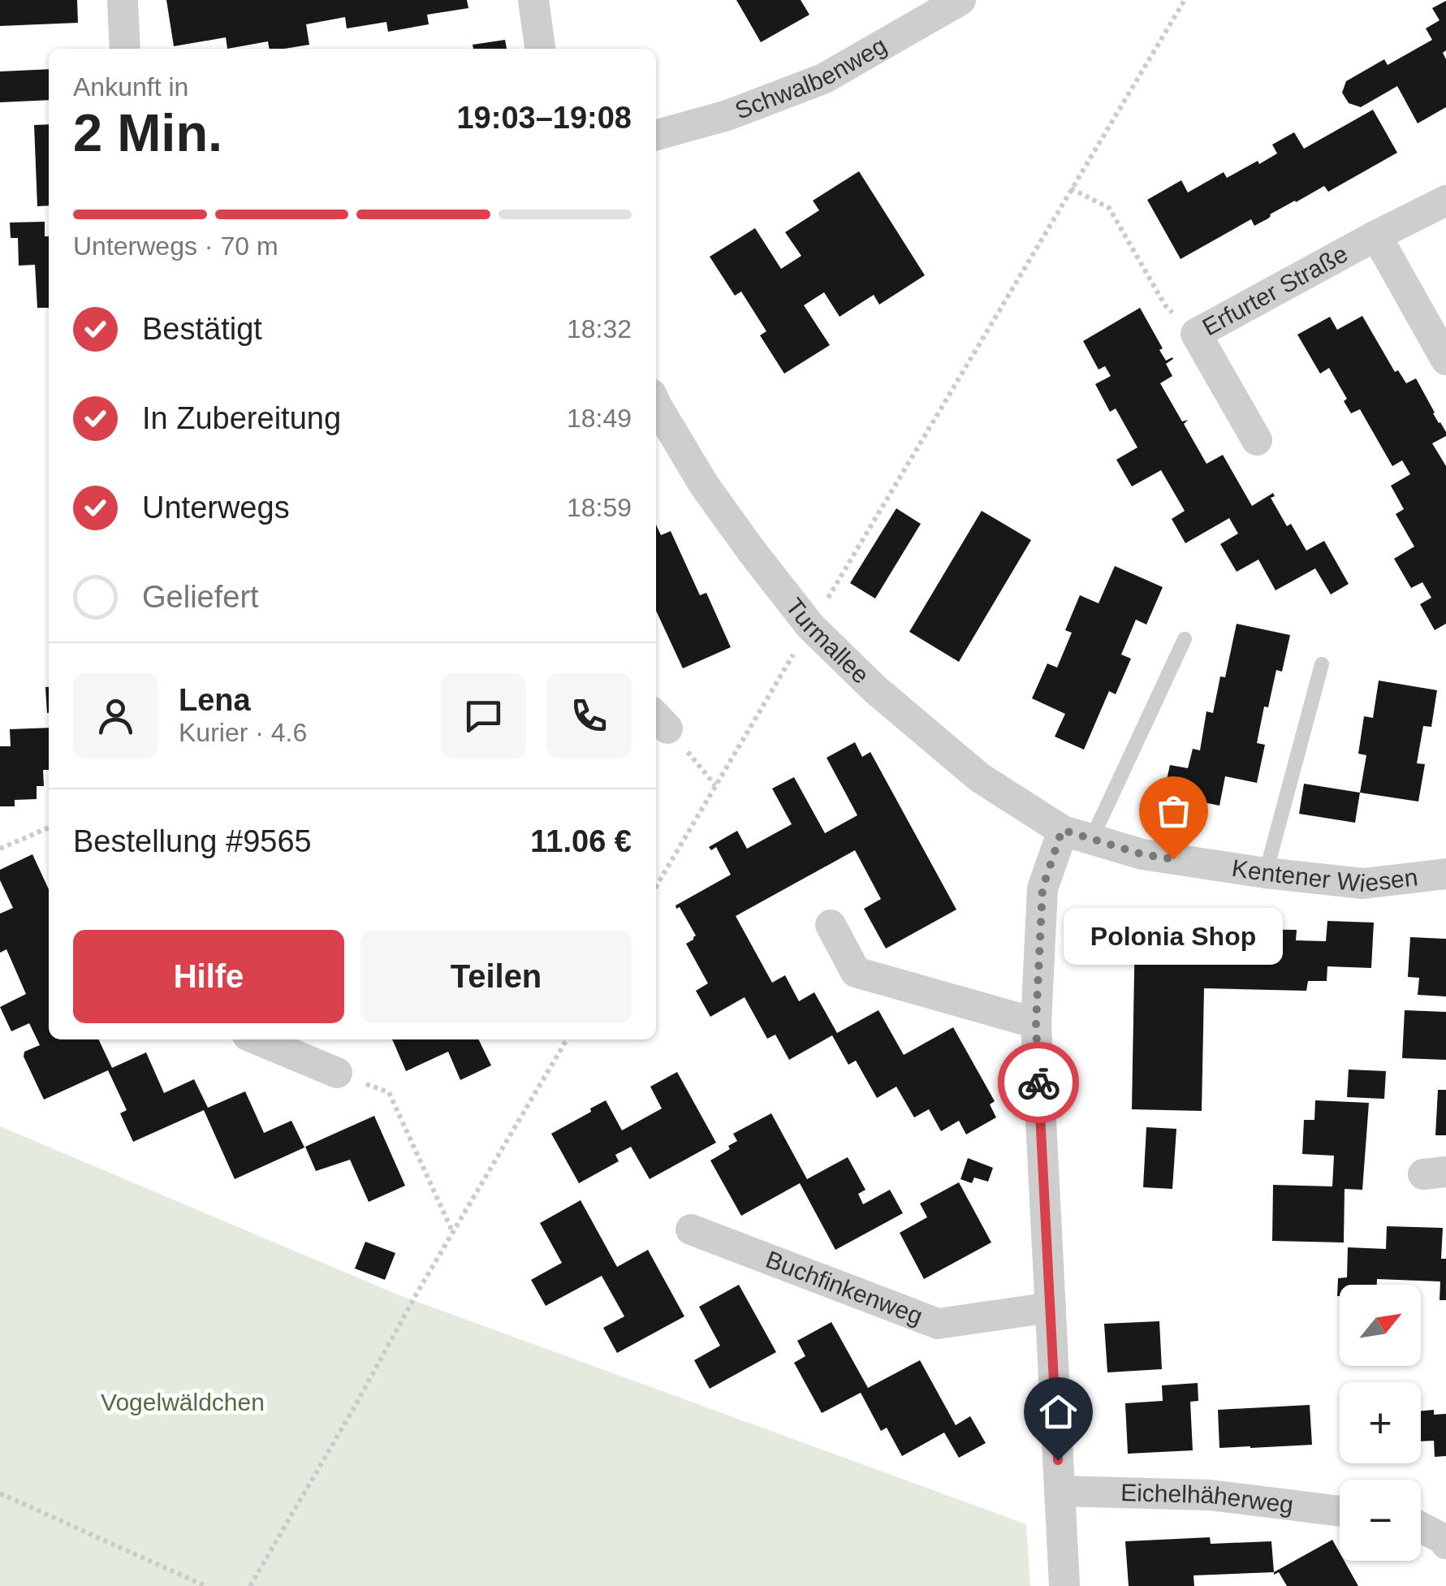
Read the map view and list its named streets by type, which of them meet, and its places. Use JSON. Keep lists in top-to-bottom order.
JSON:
{
  "streets": {
    "street": [
      "Schwalbenweg",
      "Erfurter Straße",
      "Turmallee",
      "Kentener Wiesen",
      "Buchfinkenweg",
      "Eichelhäherweg"
    ]
  },
  "crossings": [
    ["Turmallee", "Kentener Wiesen"]
  ],
  "parks": ["Vogelwäldchen"],
  "places": ["Polonia Shop"],
  "north": "top right",
  "page": {
    "heading": ["2 Min.", "Ankunft in", "19:03–19:08"],
    "panel": [
      "Lena",
      "Kurier · 4.6",
      "Bestellung #9565",
      "11.06 €"
    ],
    "bar": "Unterwegs · 70 m",
    "list": [
      ["Bestätigt", "18:32"],
      ["In Zubereitung", "18:49"],
      ["Unterwegs", "18:59"],
      "Geliefert"
    ],
    "bubble": "Polonia Shop",
    "buttons": ["Hilfe", "Teilen"],
    "map_buttons": ["+", "−"]
  }
}
